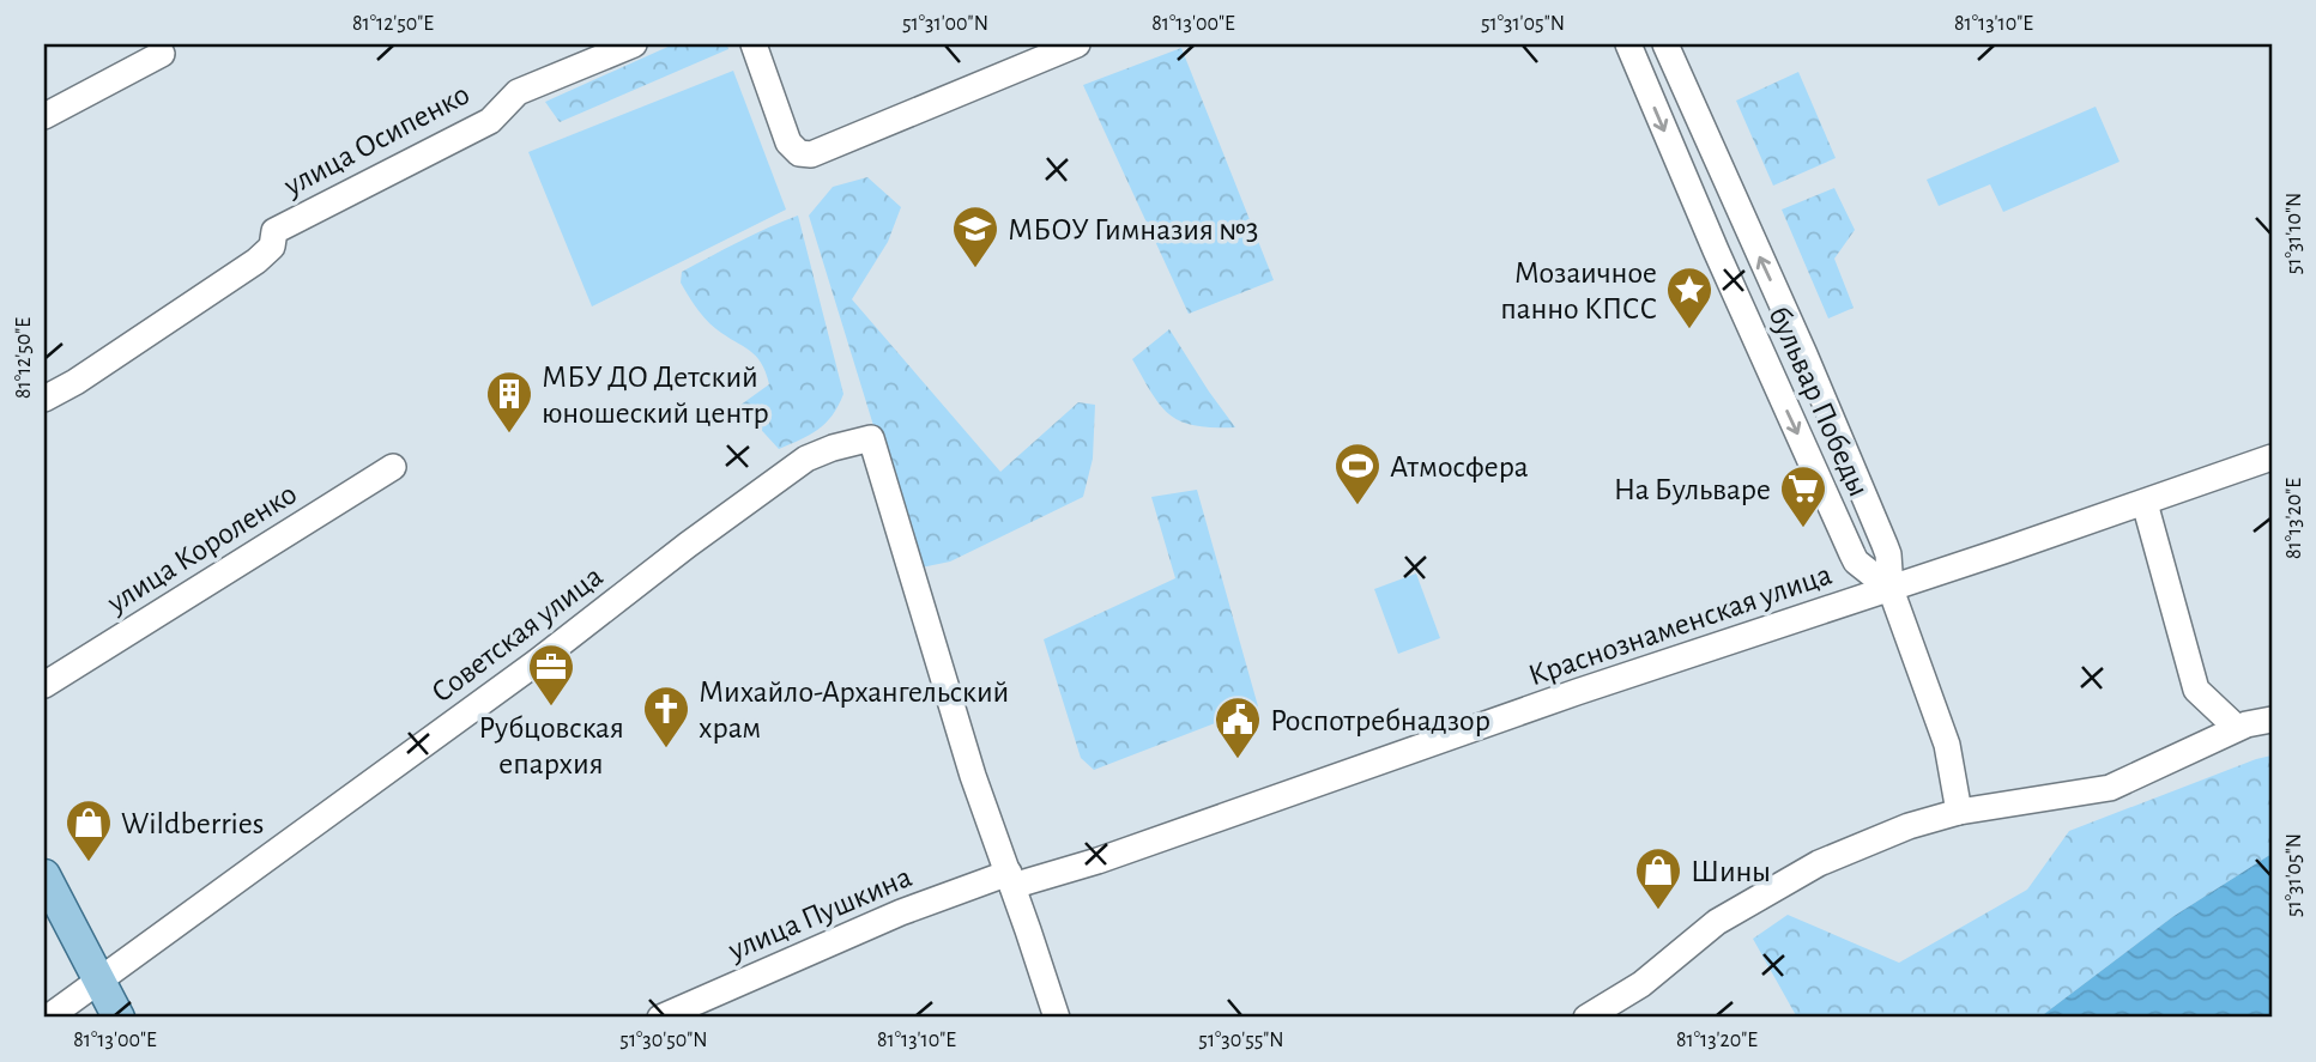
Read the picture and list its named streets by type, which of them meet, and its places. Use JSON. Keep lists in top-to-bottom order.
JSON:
{
  "streets": {
    "street": [
      "улица Осипенко",
      "бульвар Победы",
      "улица Короленко",
      "Краснознаменская улица",
      "Советская улица",
      "улица Пушкина"
    ]
  },
  "crossings": [
    ["бульвар Победы", "Краснознаменская улица"],
    ["Краснознаменская улица", "Советская улица"],
    ["Краснознаменская улица", "улица Пушкина"],
    ["Советская улица", "улица Пушкина"]
  ],
  "places": {
    "school or university": ["МБОУ Гимназия №3"],
    "place": ["Мозаичное панно КПСС"],
    "building": ["МБУ ДО Детский юношеский центр"],
    "sports": ["Атмосфера"],
    "supermarket": ["На Бульваре"],
    "office": ["Рубцовская епархия"],
    "church": ["Михайло-Архангельский храм"],
    "public building": ["Роспотребнадзор"],
    "shop": ["Wildberries", "Шины"]
  },
  "coordinates": [
    "81°12'50\"E",
    "51°31'00\"N",
    "81°13'00\"E",
    "51°31'05\"N",
    "81°13'10\"E",
    "51°31'10\"N",
    "81°13'20\"E",
    "51°30'50\"N",
    "51°30'55\"N"
  ]
}
